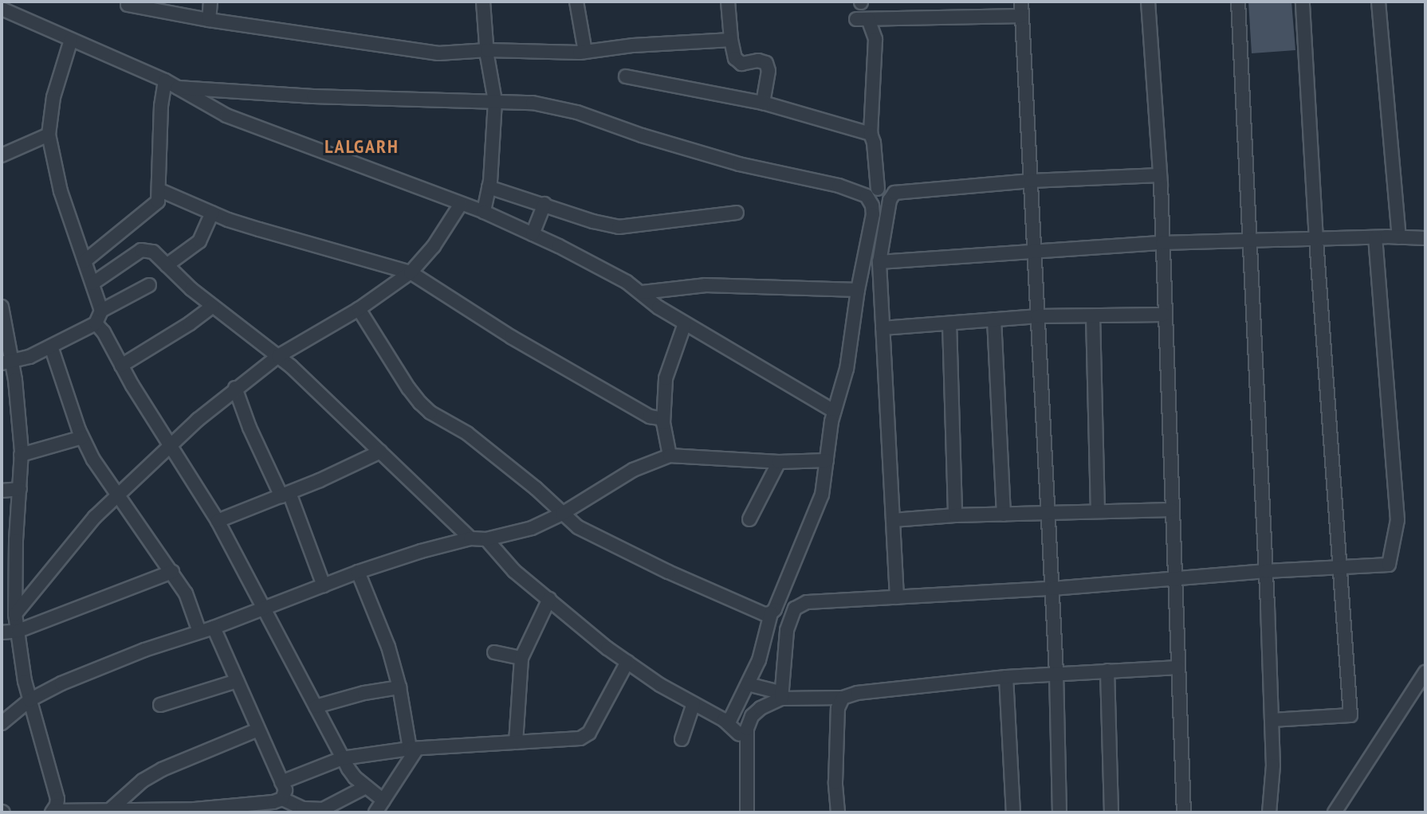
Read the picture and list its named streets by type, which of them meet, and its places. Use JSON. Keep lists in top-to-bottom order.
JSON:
{
  "districts": ["LALGARH"]
}
